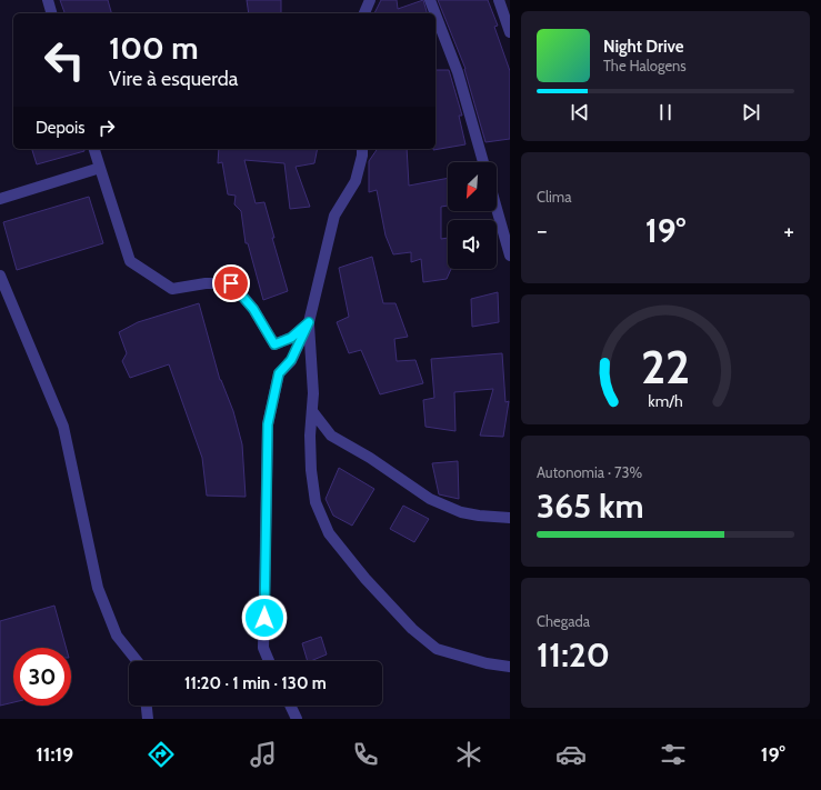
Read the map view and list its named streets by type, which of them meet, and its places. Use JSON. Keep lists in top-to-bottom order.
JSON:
{
  "north": "bottom left",
  "page": {
    "turn": ["100 m", "Vire à esquerda"],
    "song": ["Night Drive", "The Halogens"],
    "then": "Depois",
    "tile": [
      "Clima",
      ["Autonomia · 73%", "365 km"],
      ["Chegada", "11:20"]
    ],
    "heat": ["−", "19°", "+"],
    "limit": "30",
    "trip": "11:20 · 1 min · 130 m",
    "tabs": ["11:19", "19°"],
    "gauge": ["22", "km/h"]
  }
}
